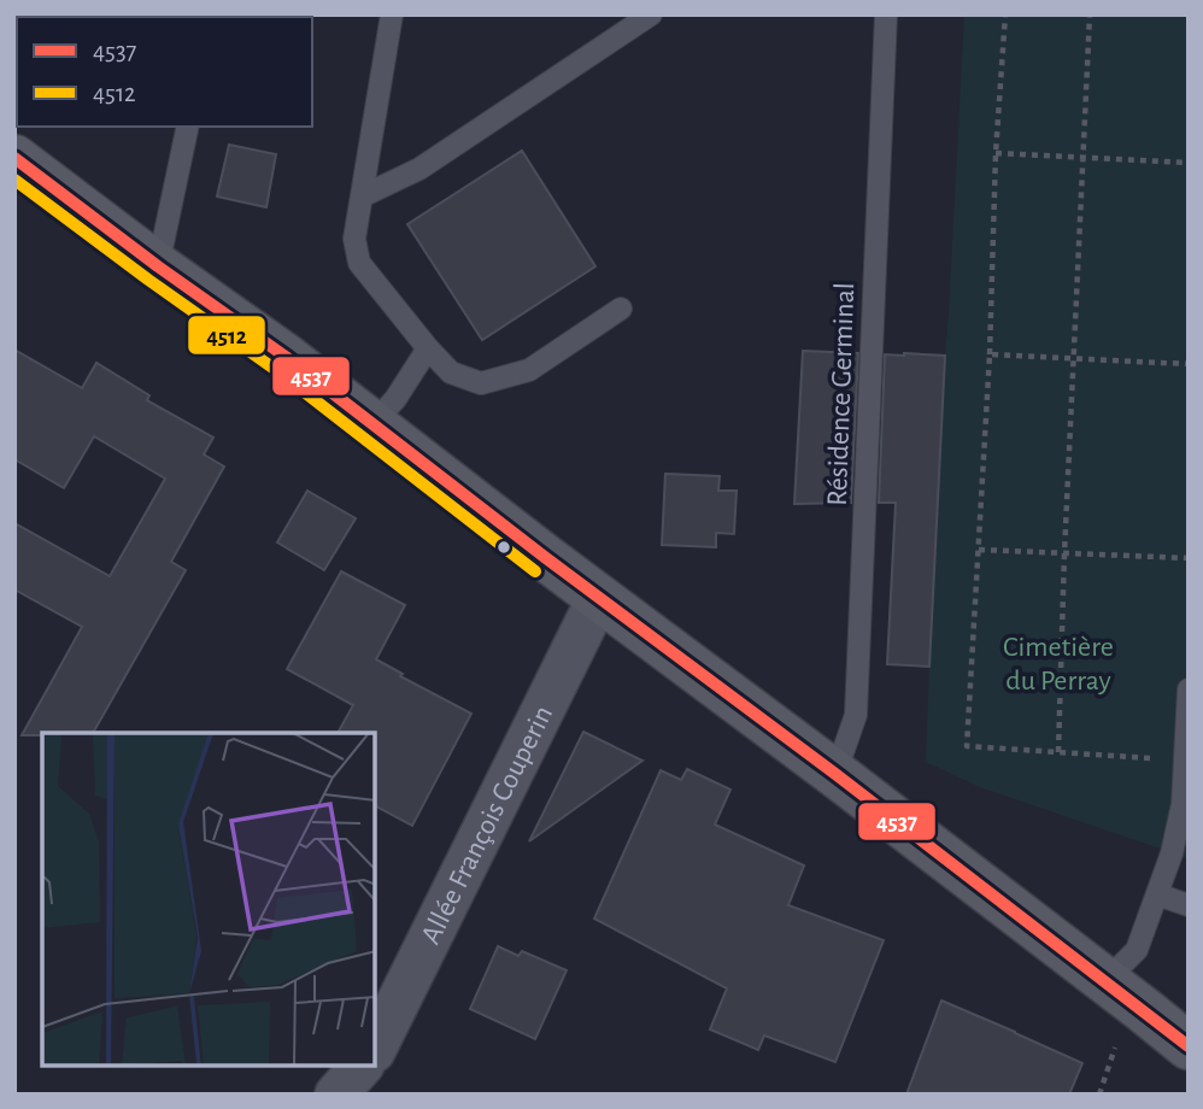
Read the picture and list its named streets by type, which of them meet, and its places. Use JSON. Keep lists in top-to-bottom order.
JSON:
{
  "streets": {
    "street": ["Allée François Couperin"],
    "lane": ["Résidence Germinal"]
  },
  "parks": ["Cimetière du Perray"],
  "lines": ["transit line 4537", "transit line 4512"],
  "legend": ["4537", "4512"]
}
